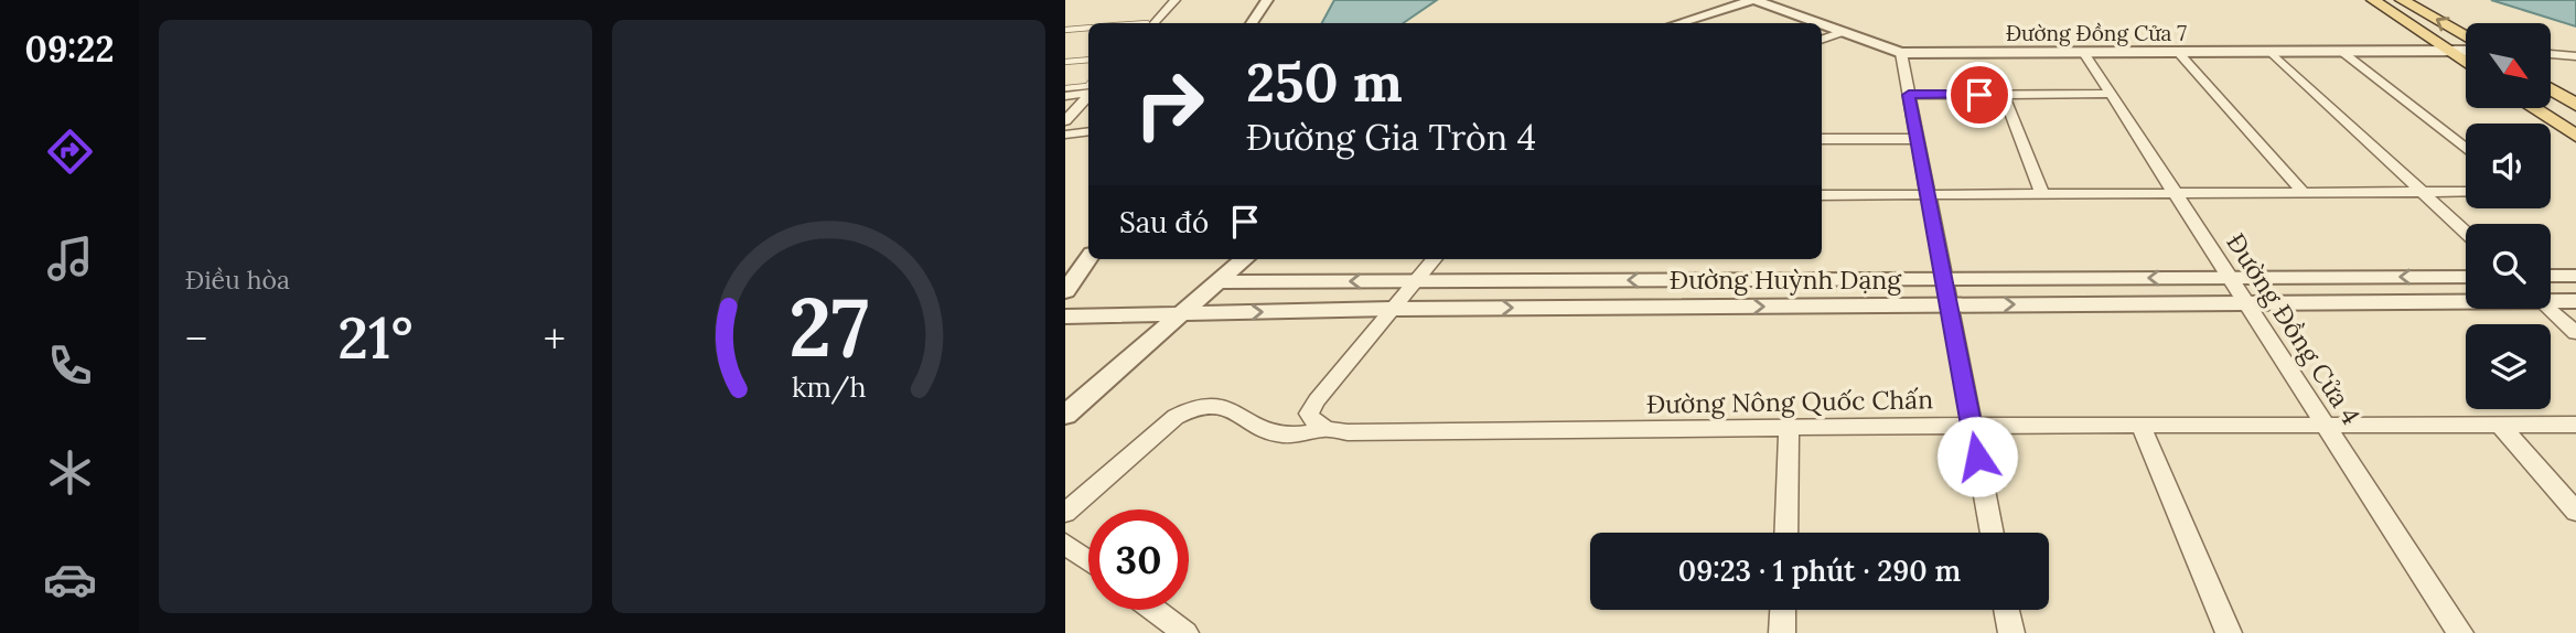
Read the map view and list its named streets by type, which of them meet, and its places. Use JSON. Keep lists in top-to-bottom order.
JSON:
{
  "streets": {
    "street": [
      "Đường Đồng Cửa 7",
      "Đường Huỳnh Dạng",
      "Đường Đồng Cửa 4",
      "Đường Nông Quốc Chấn"
    ]
  },
  "crossings": [
    ["Đường Đồng Cửa 7", "Đường Đồng Cửa 4"],
    ["Đường Huỳnh Dạng", "Đường Đồng Cửa 4"],
    ["Đường Đồng Cửa 4", "Đường Nông Quốc Chấn"]
  ],
  "north": "bottom right",
  "page": {
    "tabs": "09:22",
    "tile": "Điều hòa",
    "turn": ["250 m", "Đường Gia Tròn 4"],
    "then": "Sau đó",
    "heat": ["−", "21°", "+"],
    "limit": "30",
    "trip": "09:23 · 1 phút · 290 m",
    "gauge": ["27", "km/h"]
  }
}
